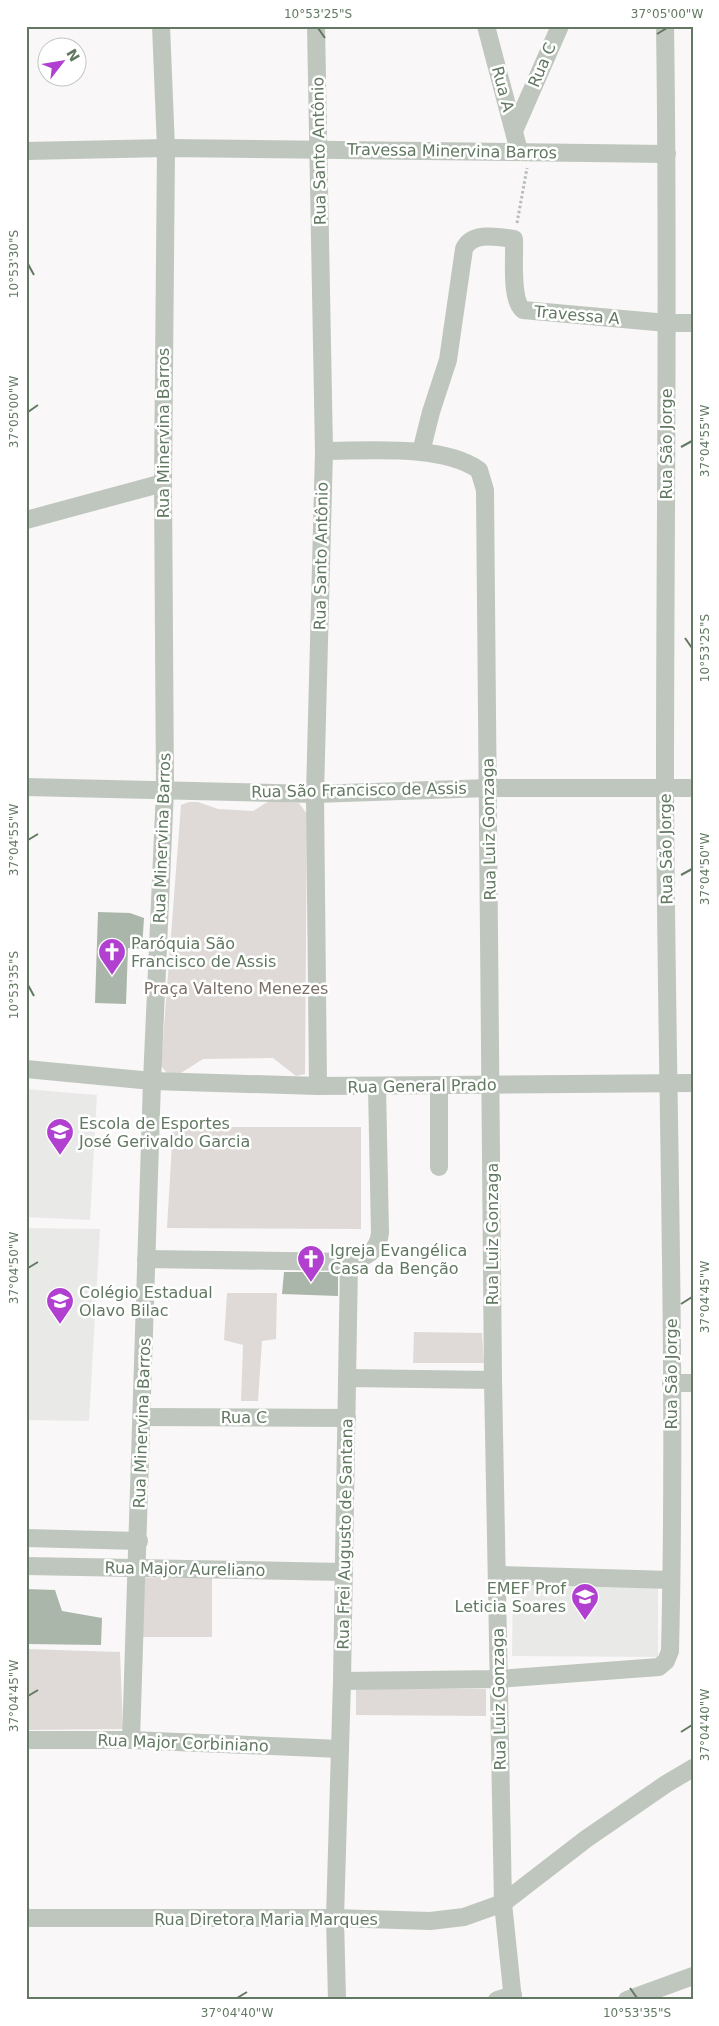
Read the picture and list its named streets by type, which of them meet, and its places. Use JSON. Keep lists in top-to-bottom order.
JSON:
{
  "streets": {
    "street": [
      "Rua C",
      "Rua A",
      "Rua Santo Antônio",
      "Travessa Minervina Barros",
      "Travessa A",
      "Rua Minervina Barros",
      "Rua São Jorge",
      "Rua São Francisco de Assis",
      "Rua Luiz Gonzaga",
      "Rua General Prado",
      "Rua Frei Augusto de Santana",
      "Rua Major Aureliano",
      "Rua Major Corbiniano",
      "Rua Diretora Maria Marques"
    ]
  },
  "crossings": [
    ["Rua C", "Rua A"],
    ["Rua C", "Rua Minervina Barros"],
    ["Rua C", "Rua Frei Augusto de Santana"],
    ["Rua A", "Travessa Minervina Barros"],
    ["Rua Santo Antônio", "Travessa Minervina Barros"],
    ["Rua Santo Antônio", "Rua São Francisco de Assis"],
    ["Rua Santo Antônio", "Rua General Prado"],
    ["Travessa Minervina Barros", "Rua Minervina Barros"],
    ["Travessa Minervina Barros", "Rua São Jorge"],
    ["Travessa A", "Rua São Jorge"],
    ["Rua Minervina Barros", "Rua São Francisco de Assis"],
    ["Rua Minervina Barros", "Rua General Prado"],
    ["Rua Minervina Barros", "Rua Major Aureliano"],
    ["Rua Minervina Barros", "Rua Major Corbiniano"],
    ["Rua São Jorge", "Rua São Francisco de Assis"],
    ["Rua São Jorge", "Rua Luiz Gonzaga"],
    ["Rua São Jorge", "Rua General Prado"],
    ["Rua São Francisco de Assis", "Rua Luiz Gonzaga"],
    ["Rua Luiz Gonzaga", "Rua General Prado"],
    ["Rua Luiz Gonzaga", "Rua Diretora Maria Marques"],
    ["Rua Frei Augusto de Santana", "Rua Major Aureliano"],
    ["Rua Frei Augusto de Santana", "Rua Major Corbiniano"],
    ["Rua Frei Augusto de Santana", "Rua Diretora Maria Marques"]
  ],
  "parks": ["Praça Valteno Menezes"],
  "places": {
    "church": ["Paróquia São Francisco de Assis", "Igreja Evangélica Casa da Benção"],
    "school or university": ["Escola de Esportes José Gerivaldo Garcia", "Colégio Estadual Olavo Bilac", "EMEF Prof Leticia Soares"]
  },
  "north": "top right",
  "coordinates": [
    "10°53'25\"S",
    "37°05'00\"W",
    "10°53'30\"S",
    "37°04'55\"W",
    "37°04'50\"W",
    "10°53'35\"S",
    "37°04'45\"W",
    "37°04'40\"W"
  ]
}
